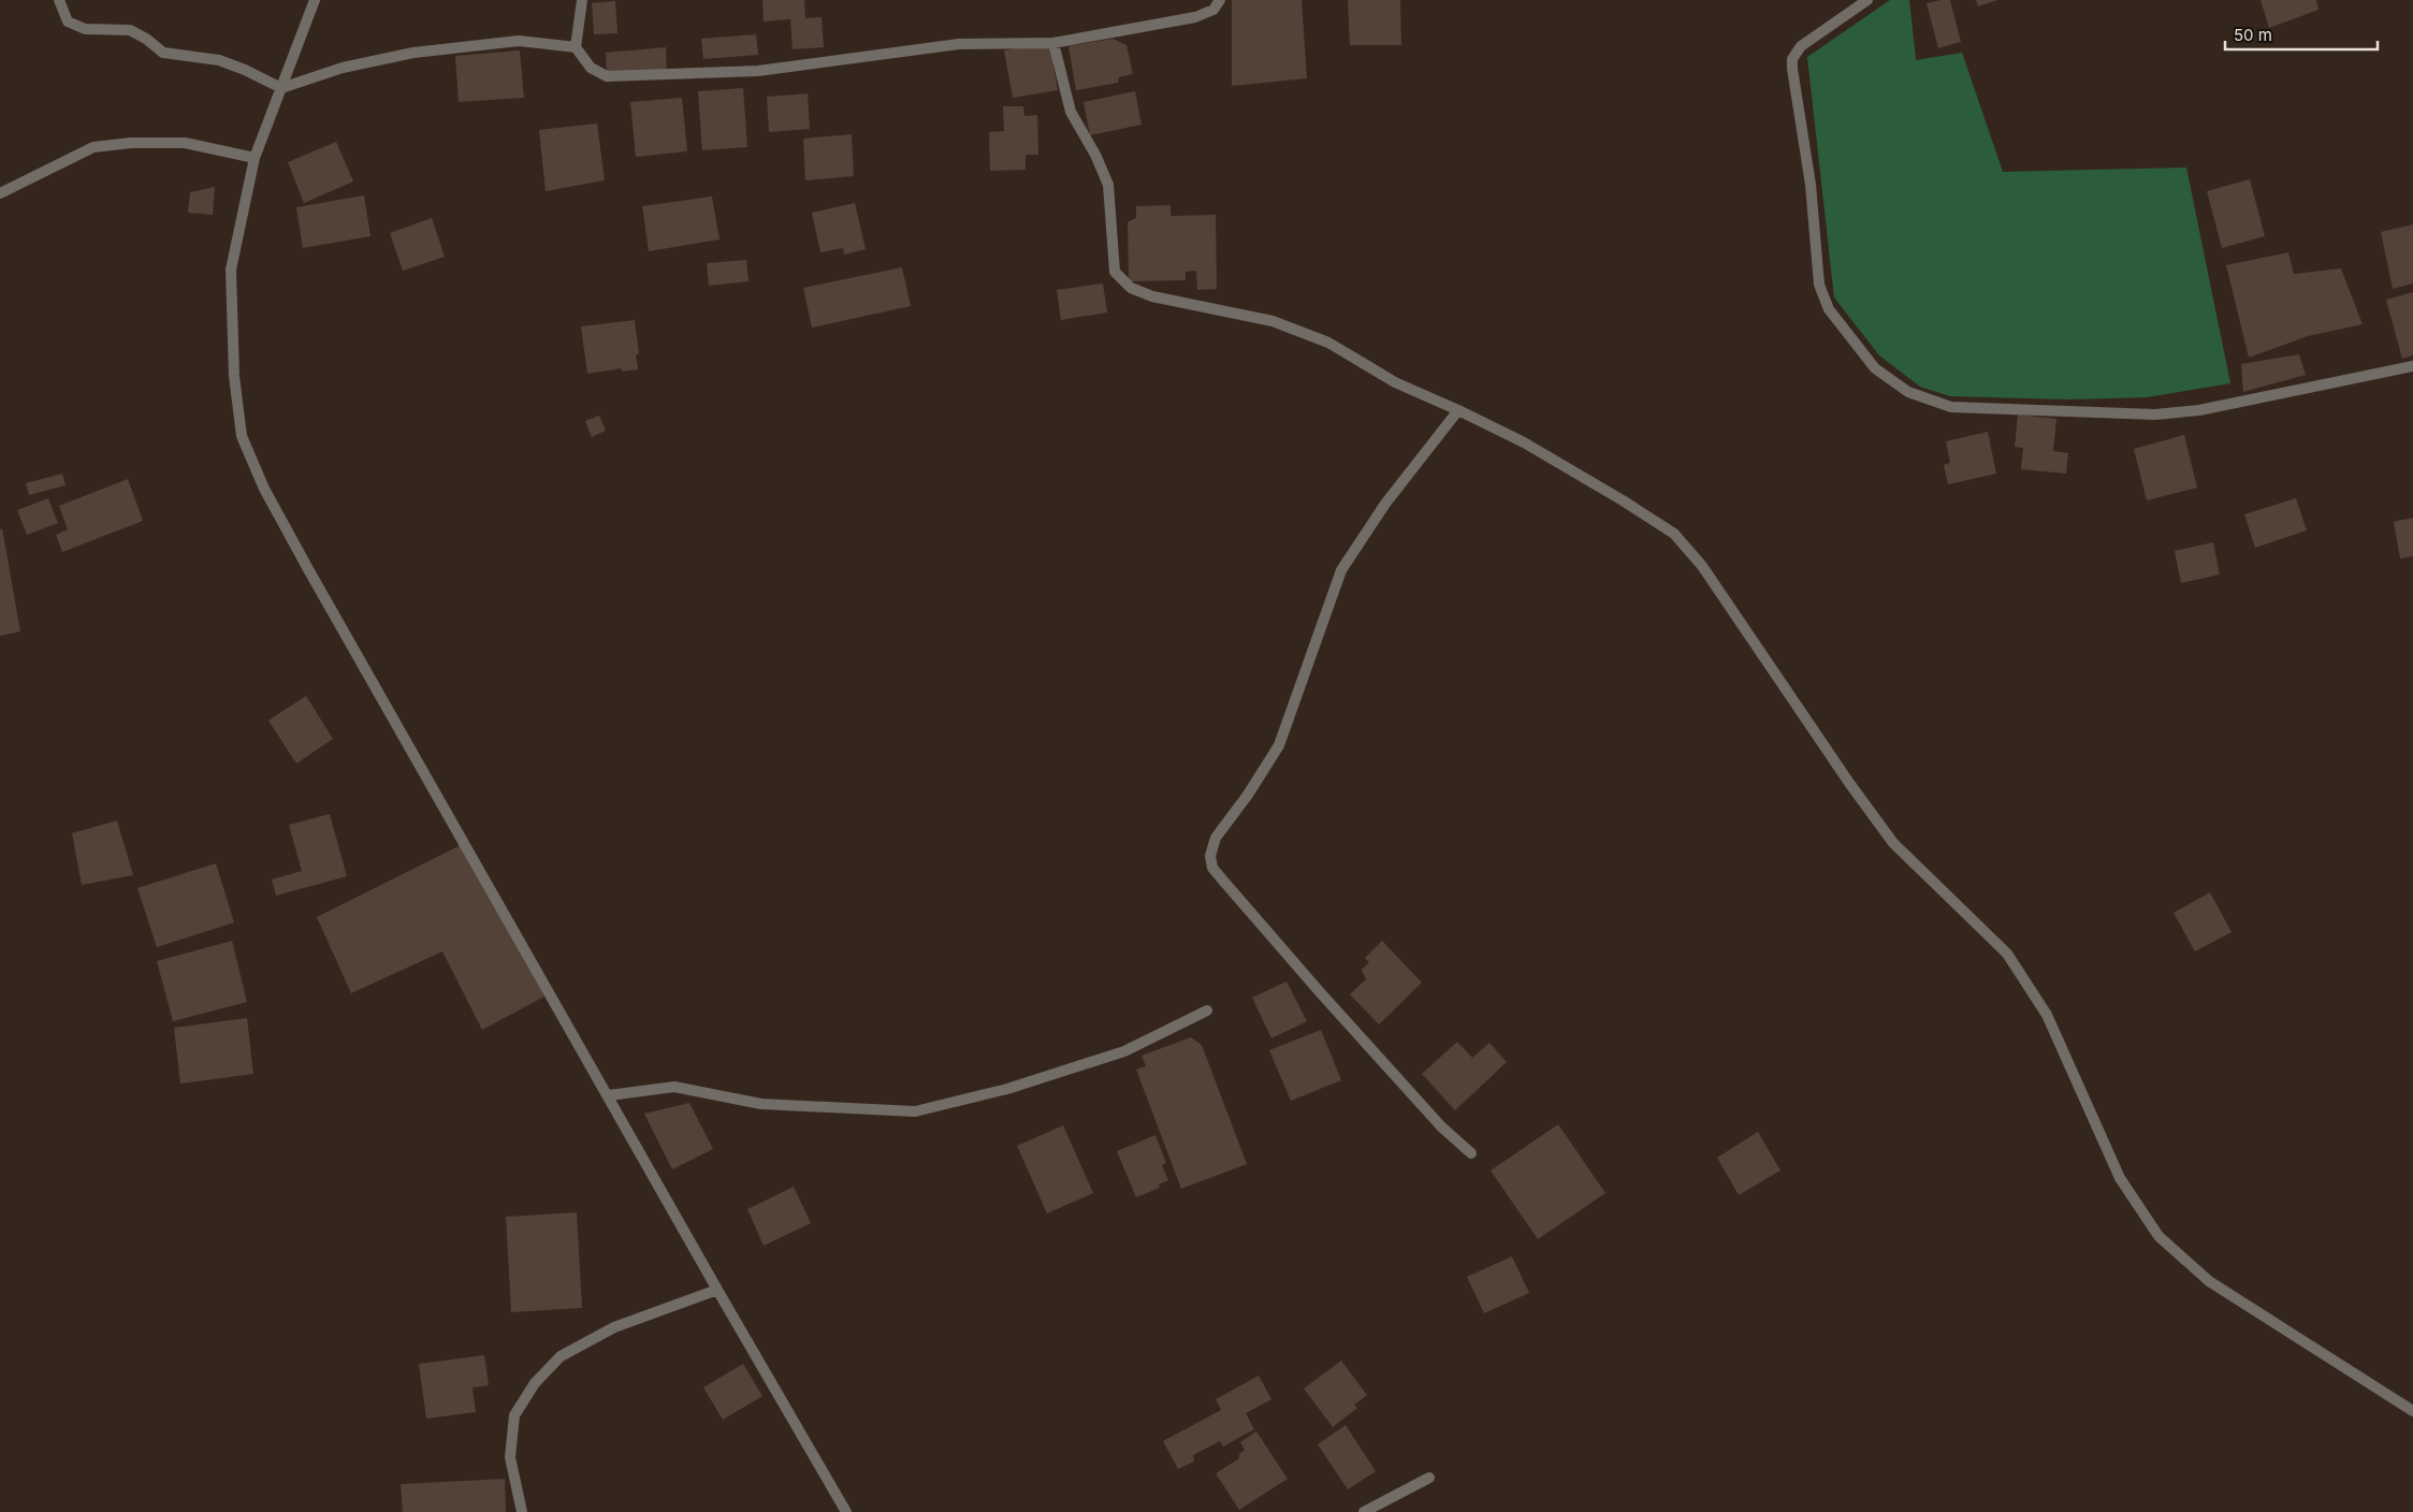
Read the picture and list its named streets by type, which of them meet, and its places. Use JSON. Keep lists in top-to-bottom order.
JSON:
{
  "scale_bar": "50 m"
}
